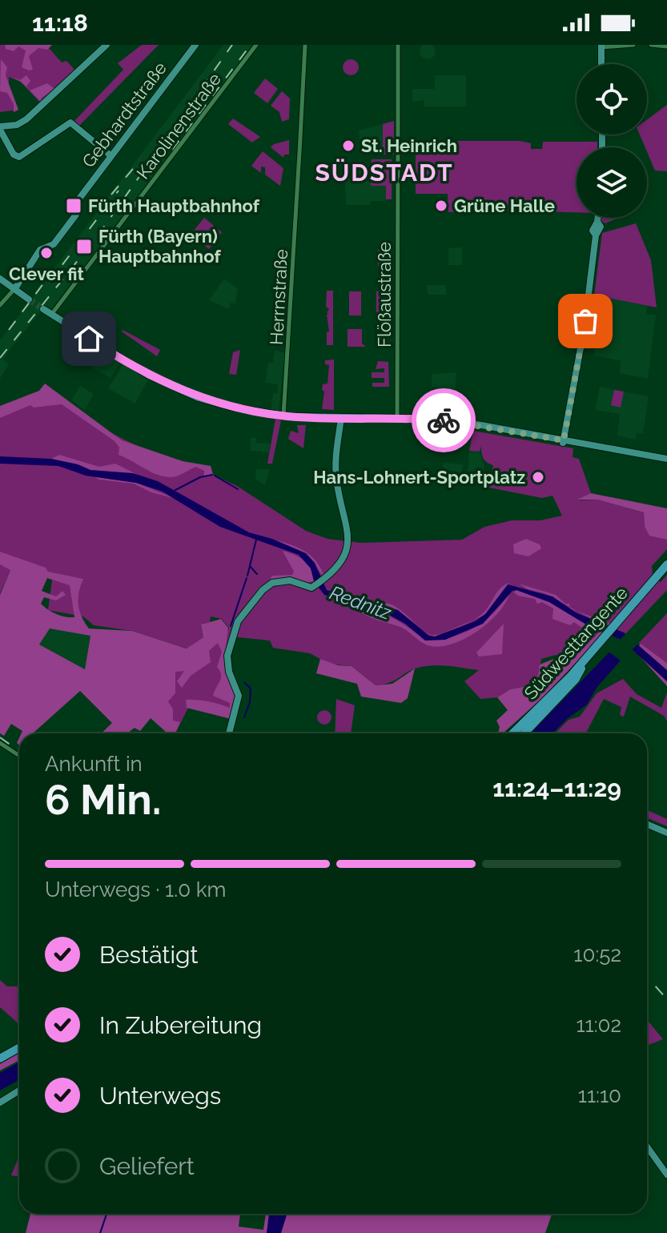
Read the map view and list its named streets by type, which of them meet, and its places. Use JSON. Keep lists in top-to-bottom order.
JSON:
{
  "streets": {
    "highway": ["Südwesttangente"],
    "main road": ["Gebhardtstraße"],
    "street": ["Karolinenstraße", "Flößaustraße", "Herrnstraße"]
  },
  "districts": ["SÜDSTADT"],
  "water": ["Rednitz"],
  "places": {
    "other": [
      "St. Heinrich",
      "Grüne Halle",
      "Clever fit",
      "Hans-Lohnert-Sportplatz"
    ],
    "transit": ["Fürth Hauptbahnhof", "Fürth (Bayern) Hauptbahnhof"]
  },
  "page": {
    "status": "11:18",
    "heading": ["6 Min.", "Ankunft in", "11:24–11:29"],
    "bar": "Unterwegs · 1.0 km",
    "list": [
      ["Bestätigt", "10:52"],
      ["In Zubereitung", "11:02"],
      ["Unterwegs", "11:10"],
      "Geliefert"
    ]
  }
}
